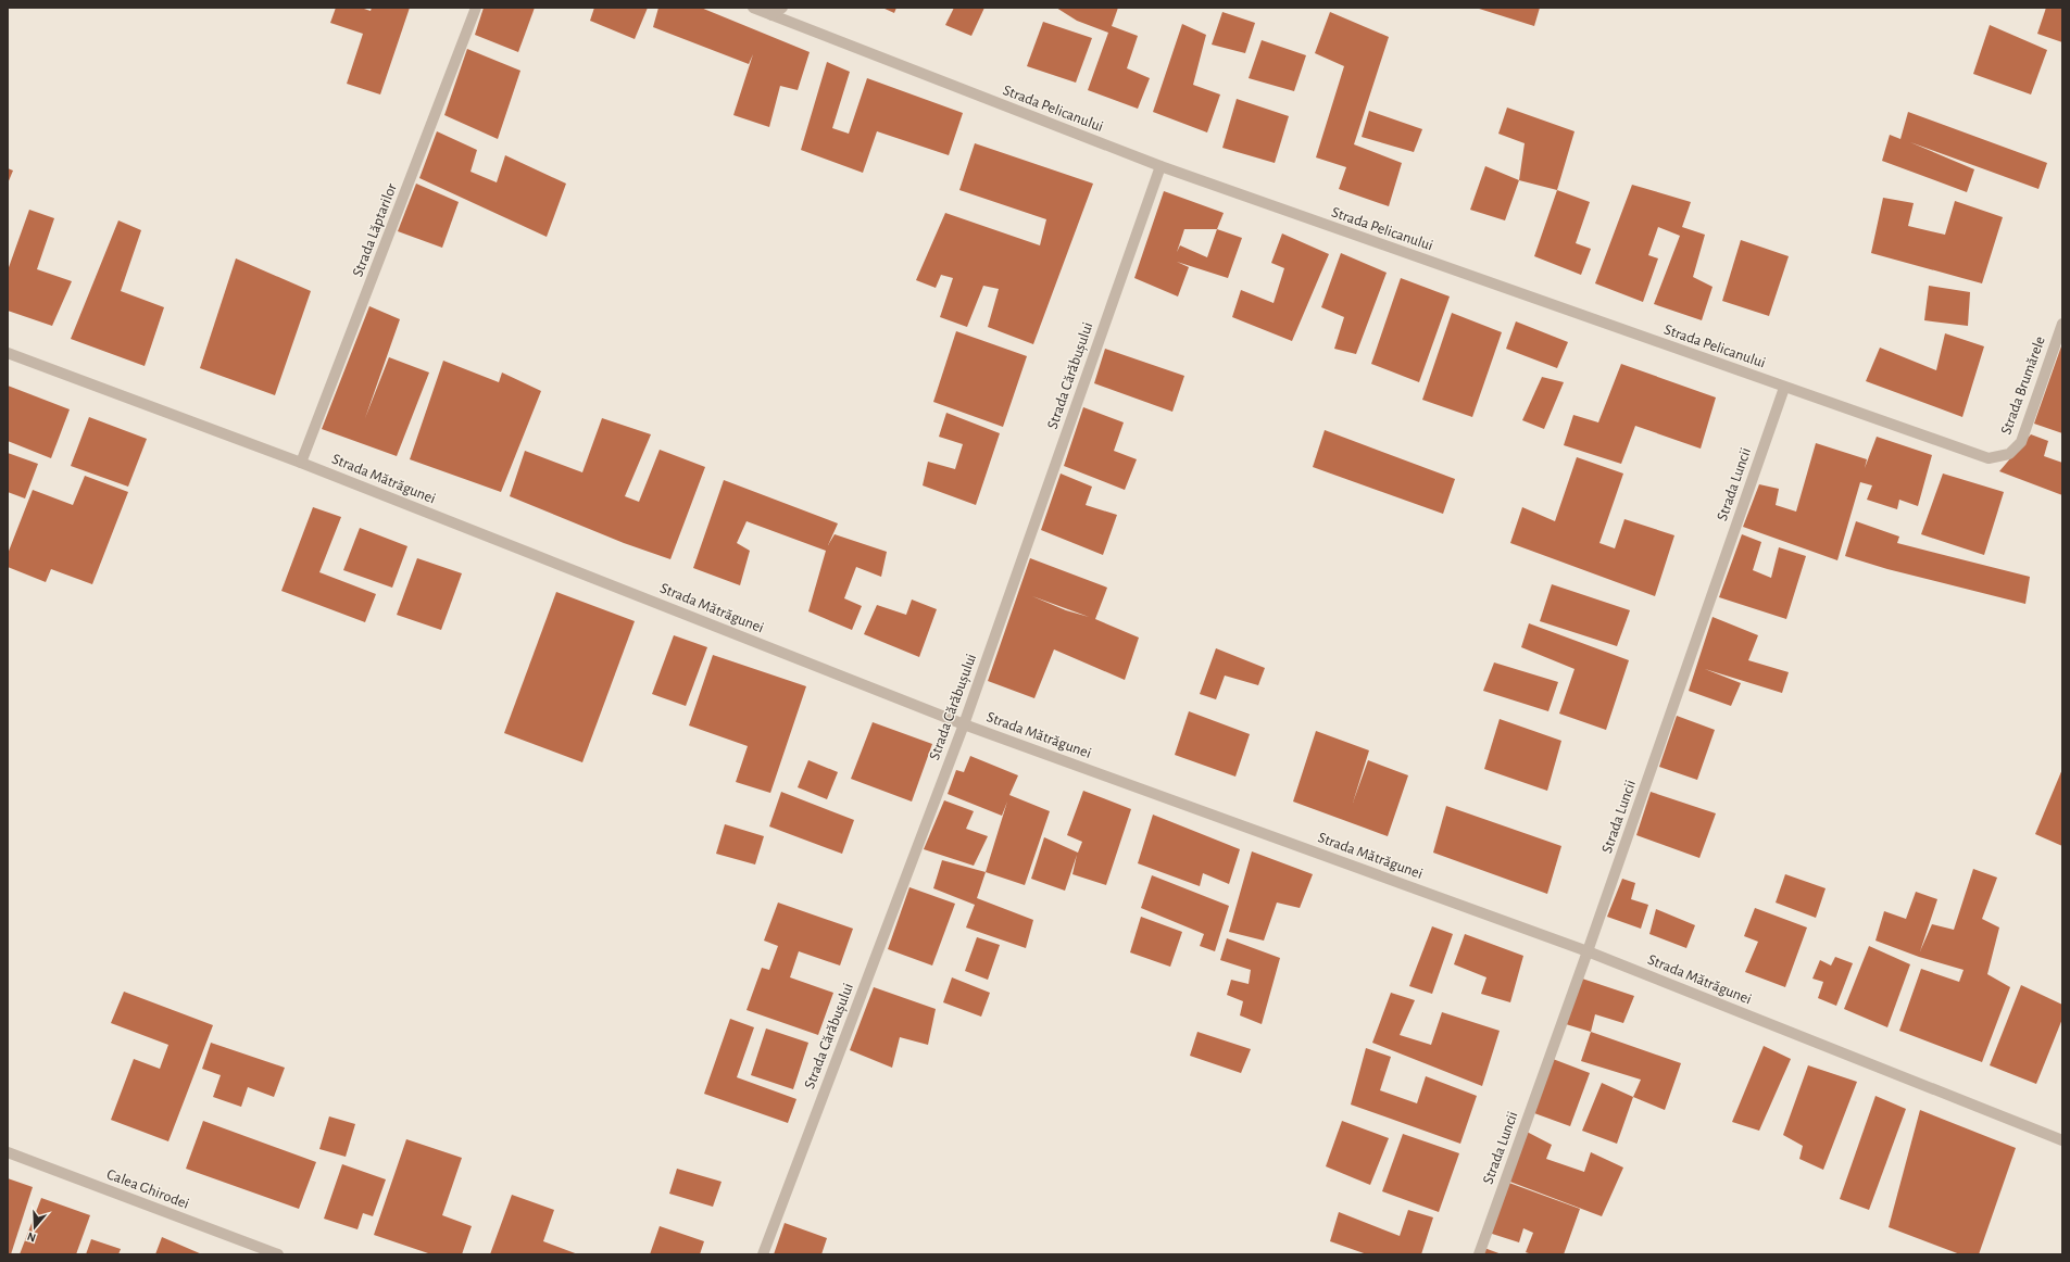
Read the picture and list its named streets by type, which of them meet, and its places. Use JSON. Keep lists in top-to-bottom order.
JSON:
{
  "streets": {
    "street": [
      "Strada Pelicanului",
      "Strada Lăptarilor",
      "Strada Cărăbușului",
      "Strada Brumărele",
      "Strada Mătrăgunei",
      "Strada Luncii",
      "Calea Ghirodei"
    ]
  },
  "crossings": [
    ["Strada Pelicanului", "Strada Cărăbușului"],
    ["Strada Pelicanului", "Strada Brumărele"],
    ["Strada Pelicanului", "Strada Luncii"],
    ["Strada Lăptarilor", "Strada Mătrăgunei"],
    ["Strada Cărăbușului", "Strada Mătrăgunei"],
    ["Strada Mătrăgunei", "Strada Luncii"]
  ],
  "north": "bottom"
}
